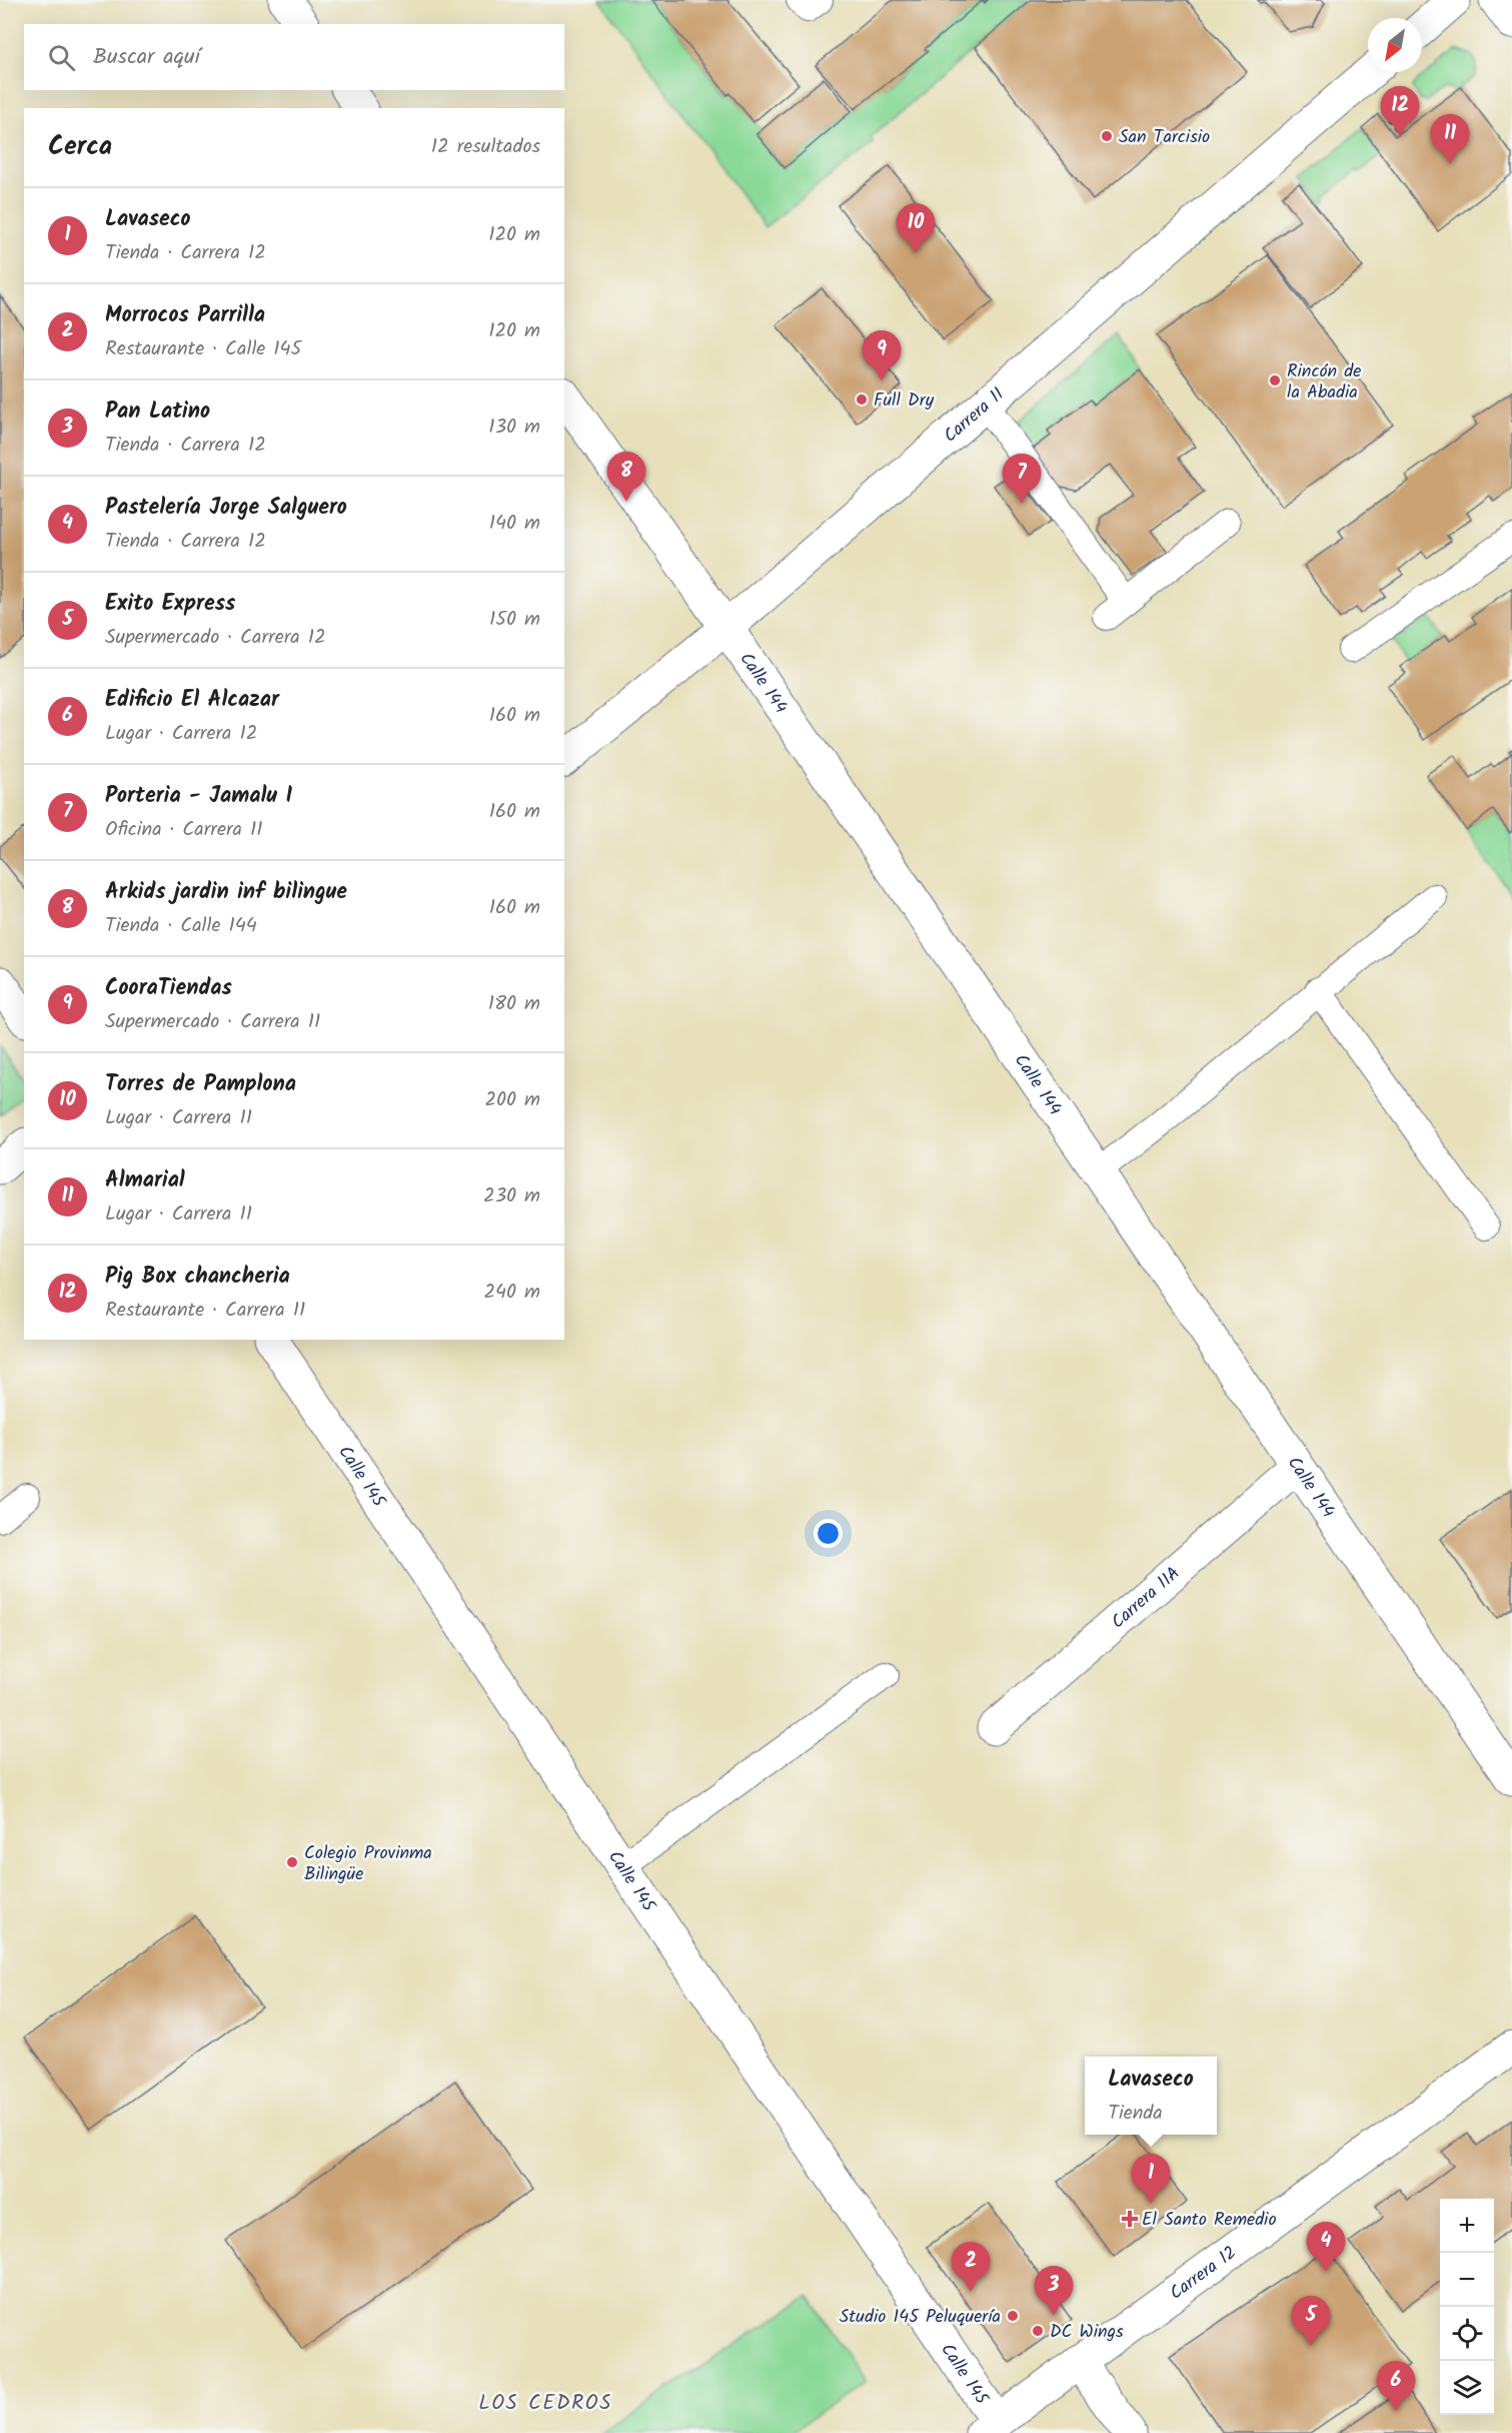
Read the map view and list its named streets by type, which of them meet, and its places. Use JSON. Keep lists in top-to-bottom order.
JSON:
{
  "streets": {
    "street": [
      "Carrera 11",
      "Calle 144",
      "Calle 145",
      "Carrera 11A",
      "Carrera 12"
    ]
  },
  "crossings": [
    ["Carrera 11", "Calle 144"],
    ["Calle 144", "Carrera 11A"],
    ["Calle 145", "Carrera 12"]
  ],
  "districts": ["LOS CEDROS"],
  "places": {
    "other": [
      "San Tarcisio",
      "Rincón de la Abadia",
      "Full Dry",
      "Colegio Provinma Bilingüe",
      "Studio 145 Peluquería",
      "DC Wings"
    ],
    "health": ["El Santo Remedio"]
  },
  "north": "bottom left",
  "page": {
    "search": "Buscar aquí",
    "pins": [
      "12",
      "11",
      "10",
      "9",
      "8",
      "7",
      "1",
      "4",
      "2",
      "3",
      "5",
      "6"
    ],
    "heading": ["Cerca", "12 resultados"],
    "list": [
      {
        "mark": "1",
        "name": "Lavaseco",
        "note": "Tienda · Carrera 12",
        "value": "120 m"
      },
      {
        "mark": "2",
        "name": "Morrocos Parrilla",
        "note": "Restaurante · Calle 145",
        "value": "120 m"
      },
      {
        "mark": "3",
        "name": "Pan Latino",
        "note": "Tienda · Carrera 12",
        "value": "130 m"
      },
      {
        "mark": "4",
        "name": "Pastelería Jorge Salguero",
        "note": "Tienda · Carrera 12",
        "value": "140 m"
      },
      {
        "mark": "5",
        "name": "Exito Express",
        "note": "Supermercado · Carrera 12",
        "value": "150 m"
      },
      {
        "mark": "6",
        "name": "Edificio El Alcazar",
        "note": "Lugar · Carrera 12",
        "value": "160 m"
      },
      {
        "mark": "7",
        "name": "Porteria - Jamalu I",
        "note": "Oficina · Carrera 11",
        "value": "160 m"
      },
      {
        "mark": "8",
        "name": "Arkids jardin inf bilingue",
        "note": "Tienda · Calle 144",
        "value": "160 m"
      },
      {
        "mark": "9",
        "name": "CooraTiendas",
        "note": "Supermercado · Carrera 11",
        "value": "180 m"
      },
      {
        "mark": "10",
        "name": "Torres de Pamplona",
        "note": "Lugar · Carrera 11",
        "value": "200 m"
      },
      {
        "mark": "11",
        "name": "Almarial",
        "note": "Lugar · Carrera 11",
        "value": "230 m"
      },
      {
        "mark": "12",
        "name": "Pig Box chancheria",
        "note": "Restaurante · Carrera 11",
        "value": "240 m"
      }
    ],
    "popup": ["Lavaseco", "Tienda"],
    "map_buttons": ["+", "−"]
  }
}
